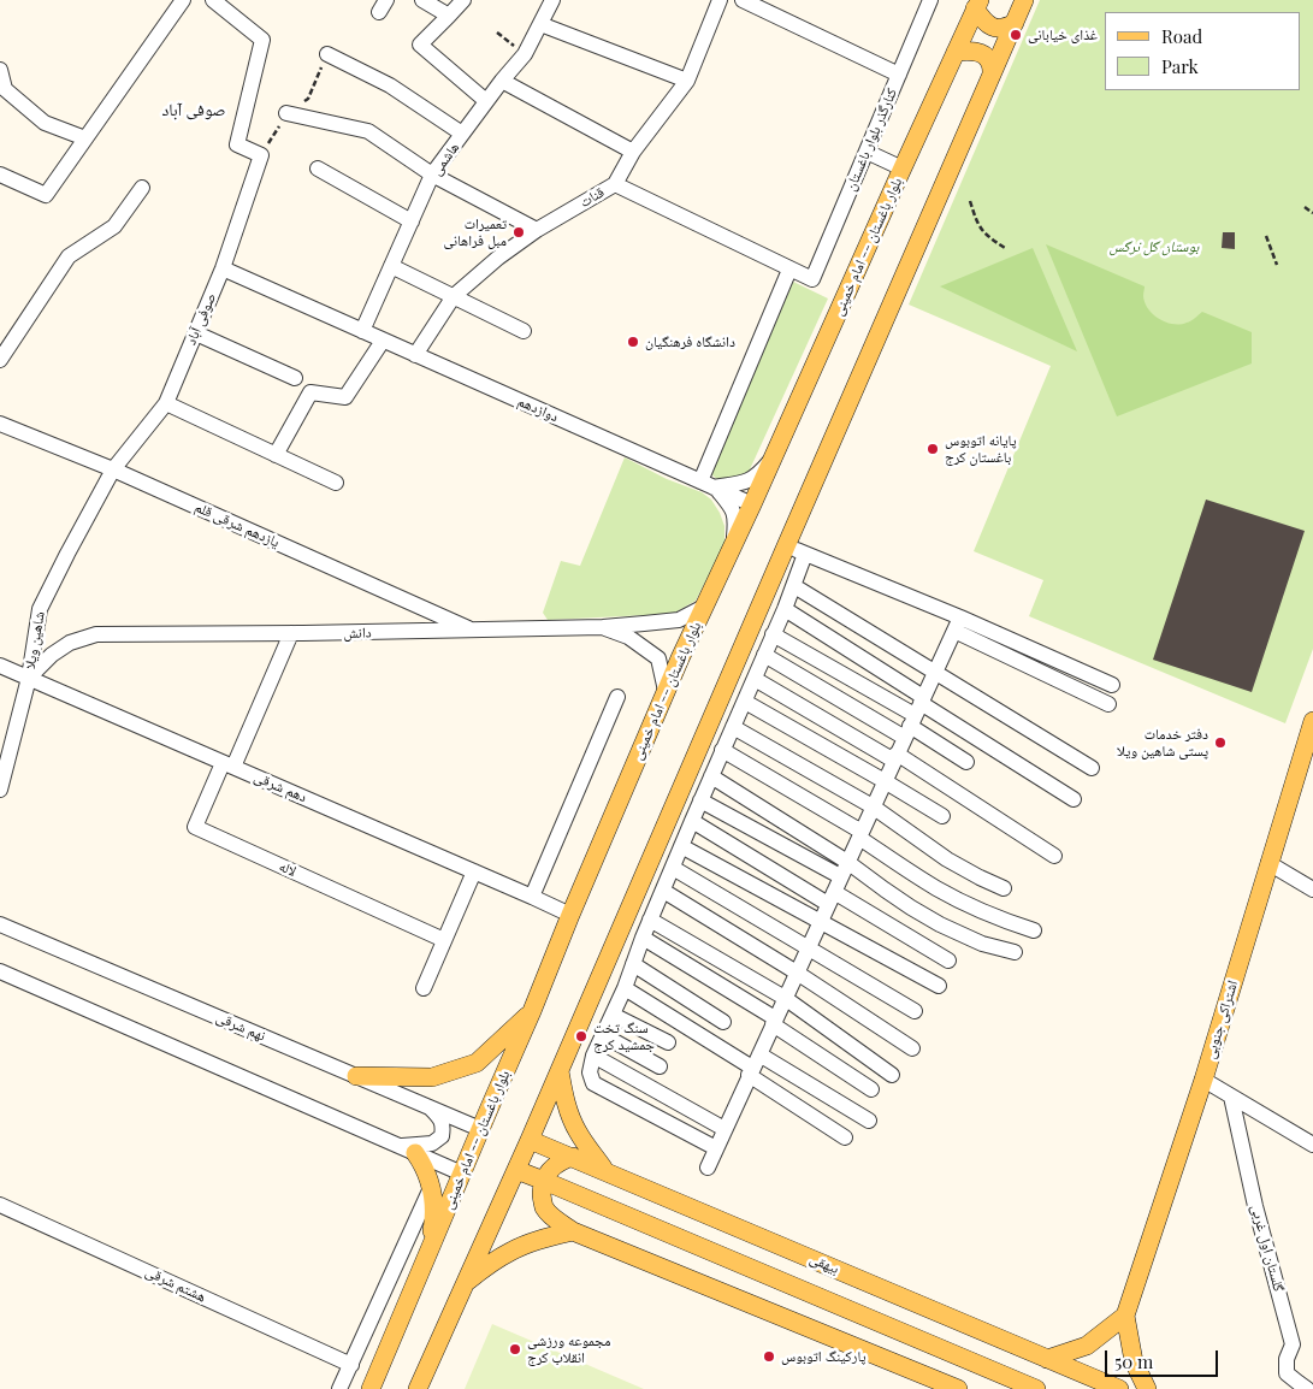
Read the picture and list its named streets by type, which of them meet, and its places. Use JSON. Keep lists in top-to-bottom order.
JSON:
{
  "streets": {
    "main road": ["بلوار باغستان -- امام خمینی", "اشتراکی جنوبی", "بیهقی"],
    "street": [
      "کنارگذر بلوار باغستان",
      "هاشمی",
      "قنات",
      "صوفی آباد",
      "دوازدهم",
      "یازدهم شرقی قلم",
      "دانش",
      "شاهین ویلا",
      "دهم شرقی",
      "لاله",
      "نهم شرقی",
      "گلستان اول غربی",
      "هشتم شرقی"
    ]
  },
  "crossings": [
    ["هاشمی", "دوازدهم"],
    ["قنات", "دوازدهم"],
    ["بلوار باغستان -- امام خمینی", "دوازدهم"],
    ["بلوار باغستان -- امام خمینی", "دانش"],
    ["بلوار باغستان -- امام خمینی", "دهم شرقی"],
    ["بلوار باغستان -- امام خمینی", "نهم شرقی"],
    ["صوفی آباد", "دوازدهم"],
    ["صوفی آباد", "یازدهم شرقی قلم"],
    ["صوفی آباد", "شاهین ویلا"],
    ["یازدهم شرقی قلم", "دانش"],
    ["یازدهم شرقی قلم", "شاهین ویلا"],
    ["دانش", "شاهین ویلا"],
    ["دانش", "دهم شرقی"],
    ["شاهین ویلا", "دهم شرقی"],
    ["دهم شرقی", "لاله"]
  ],
  "districts": ["صوفی آباد"],
  "parks": ["بوستان گل نرگس"],
  "places": [
    "غذای خیابانی",
    "تعمیرات مبل فراهانی",
    "دانشگاه فرهنگیان",
    "پایانه اتوبوس باغستان کرج",
    "دفتر خدمات پستی شاهین ویلا",
    "سنگ تخت جمشید کرج",
    "مجموعه ورزشی انقلاب کرج",
    "پارکینگ اتوبوس"
  ],
  "legend": ["Road", "Park"],
  "scale_bar": "50 m"
}
